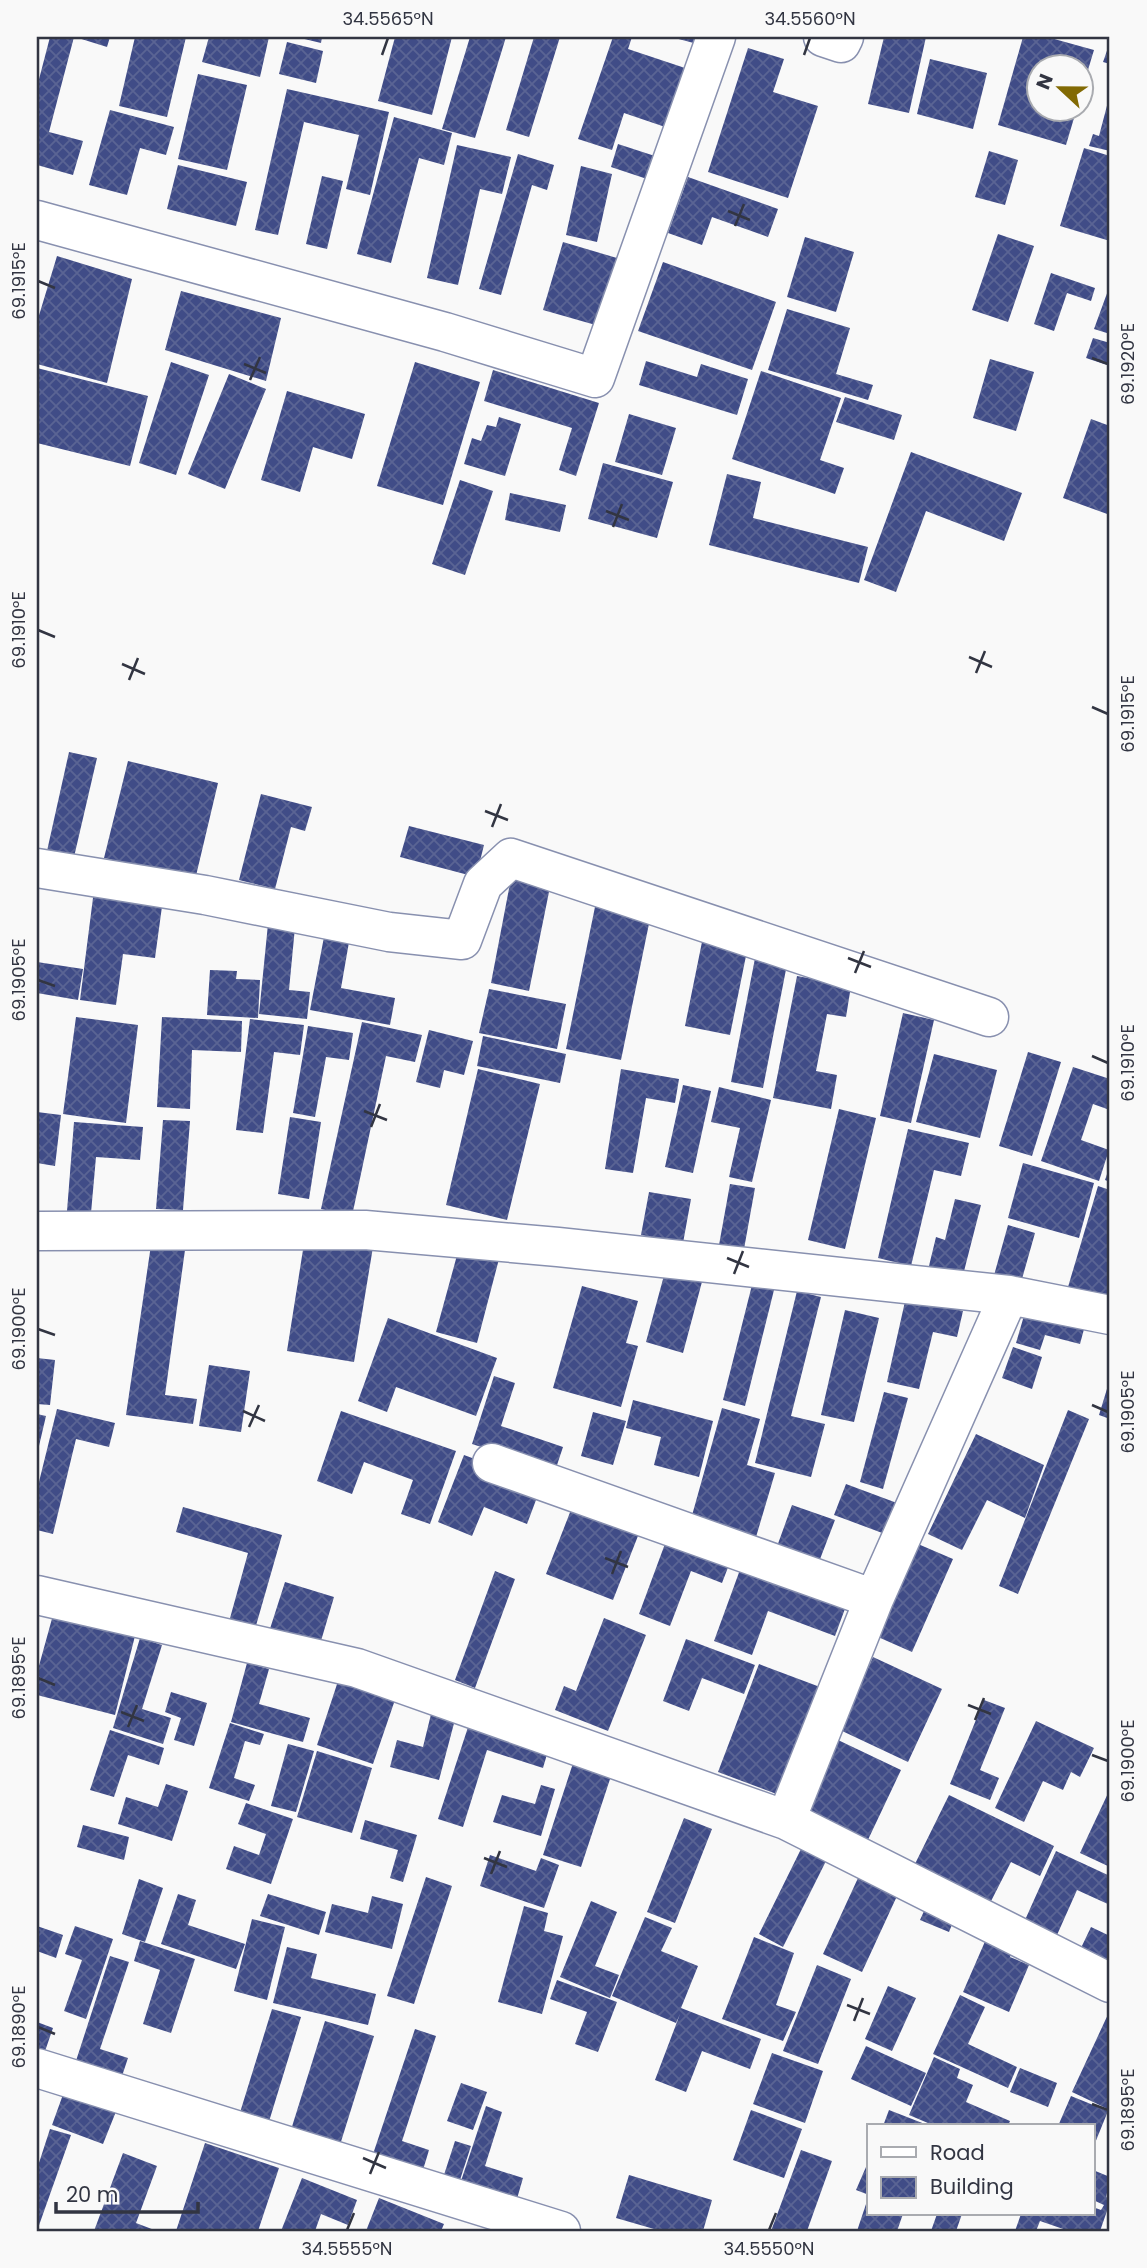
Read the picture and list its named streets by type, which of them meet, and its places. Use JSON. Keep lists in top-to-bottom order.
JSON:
{
  "legend": ["Road", "Building"],
  "scale_bar": "20 m",
  "north": "left",
  "coordinates": [
    "34.5565°N",
    "34.5560°N",
    "69.1915°E",
    "69.1920°E",
    "69.1910°E",
    "69.1905°E",
    "69.1900°E",
    "69.1895°E",
    "69.1890°E",
    "34.5555°N",
    "34.5550°N"
  ]
}
